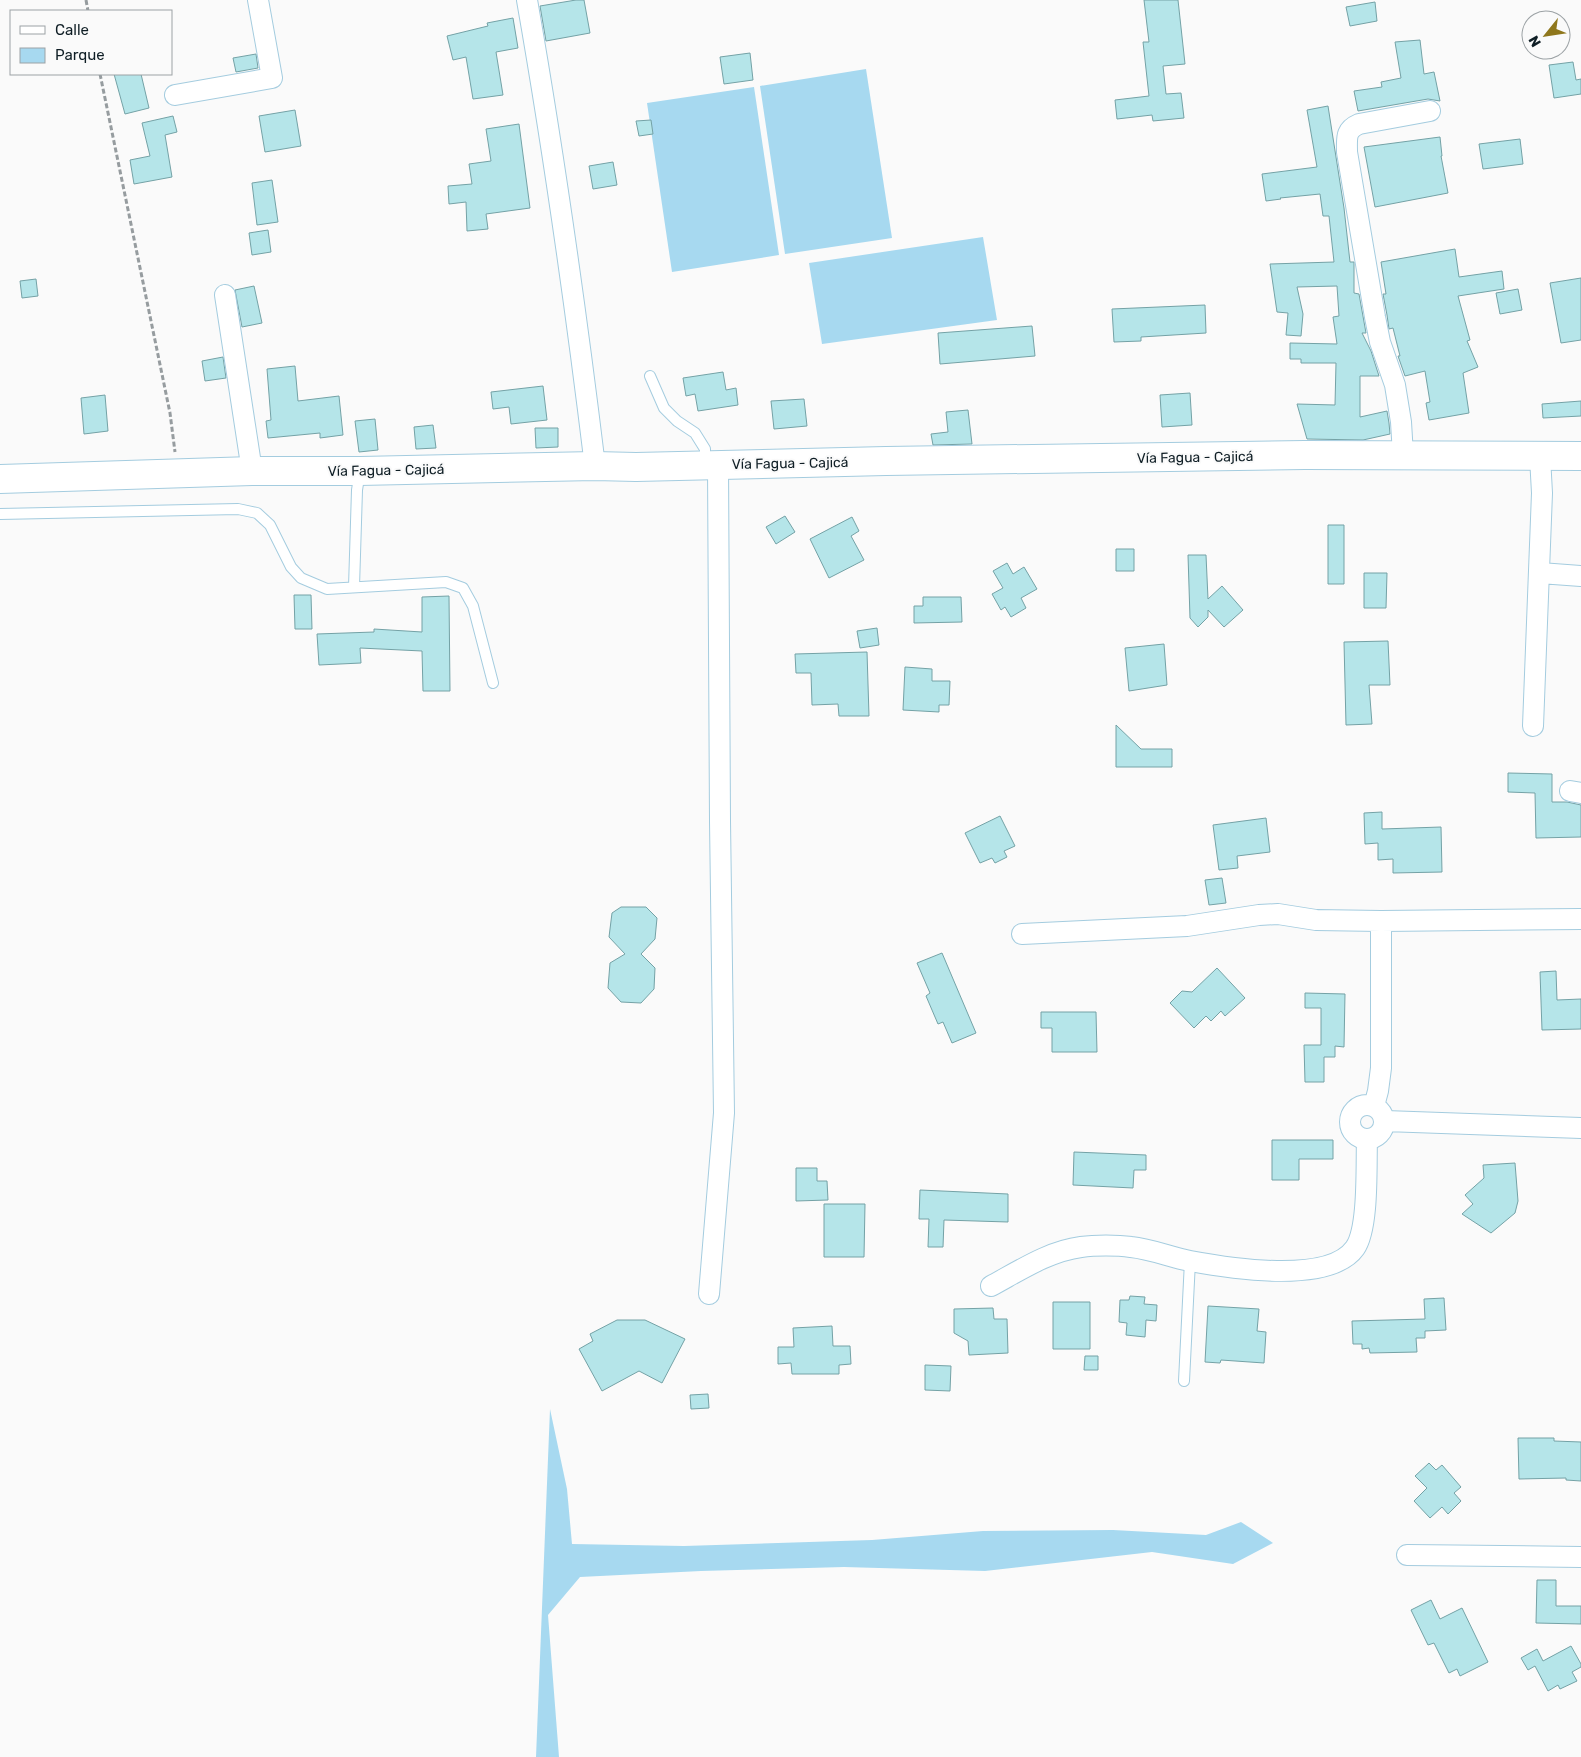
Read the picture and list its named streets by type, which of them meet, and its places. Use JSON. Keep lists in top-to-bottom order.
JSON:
{
  "streets": {
    "street": ["Vía Fagua - Cajicá"]
  },
  "legend": ["Calle", "Parque"],
  "north": "bottom left"
}
